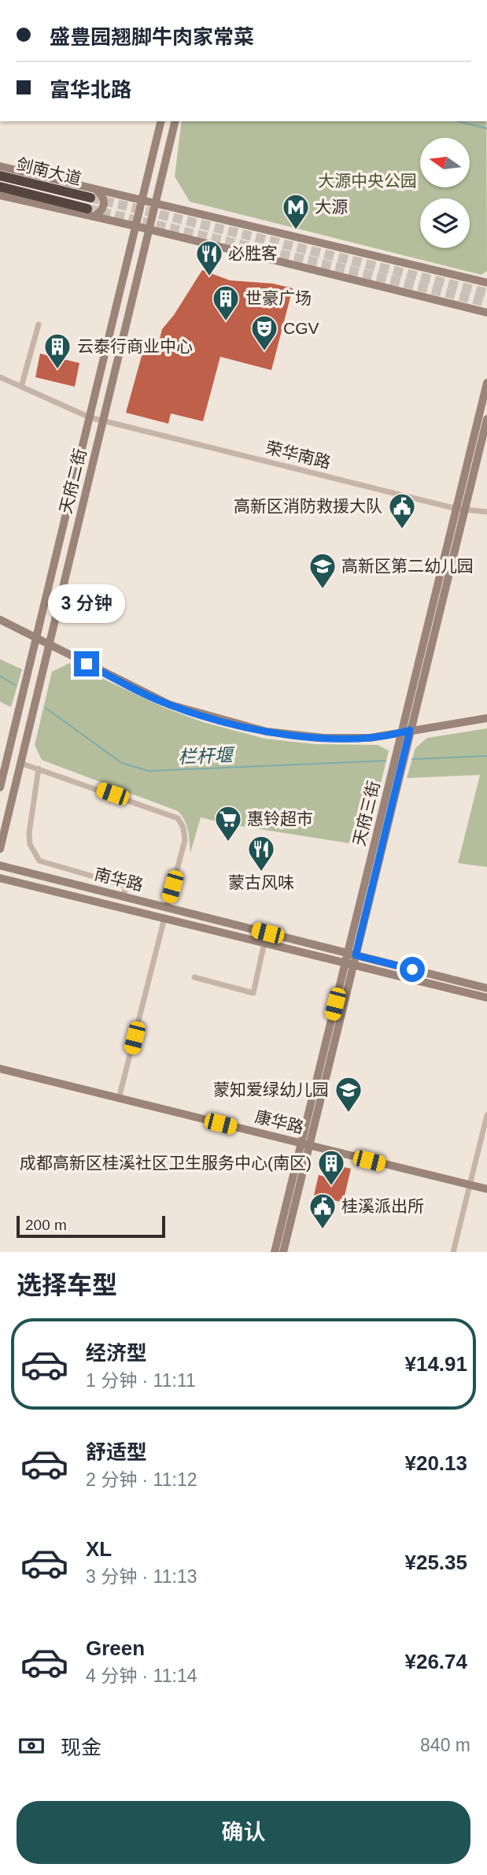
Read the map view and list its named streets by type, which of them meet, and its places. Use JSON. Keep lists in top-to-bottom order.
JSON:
{
  "streets": {
    "highway": ["剑南大道"],
    "main road": [
      "天府二街",
      "天府三街",
      "南华路",
      "康华路"
    ],
    "street": ["荣华南路"]
  },
  "crossings": [
    ["荣华南路", "天府二街"],
    ["荣华南路", "天府三街"],
    ["天府三街", "南华路"],
    ["天府三街", "康华路"]
  ],
  "water": ["栏杆堰"],
  "parks": ["大源中央公园"],
  "places": {
    "metro station": ["大源"],
    "restaurant": ["必胜客", "蒙古风味"],
    "building": ["世豪广场", "云泰行商业中心", "成都高新区桂溪社区卫生服务中心(南区)"],
    "theatre": ["CGV"],
    "public building": ["高新区消防救援大队", "桂溪派出所"],
    "school or university": ["高新区第二幼儿园", "蒙知爱绿幼儿园"],
    "supermarket": ["惠铃超市"]
  },
  "scale_bar": "200 m",
  "north": "left",
  "page": {
    "banner": ["盛豊园翘脚牛肉家常菜", "富华北路"],
    "bubble": "3 分钟",
    "scale": "200 m",
    "heading": "选择车型",
    "list": [
      {
        "name": "经济型",
        "note": "1 分钟 · 11:11",
        "value": "¥14.91"
      },
      {
        "name": "舒适型",
        "note": "2 分钟 · 11:12",
        "value": "¥20.13"
      },
      {
        "name": "XL",
        "note": "3 分钟 · 11:13",
        "value": "¥25.35"
      },
      {
        "name": "Green",
        "note": "4 分钟 · 11:14",
        "value": "¥26.74"
      }
    ],
    "pay": ["现金", "840 m"],
    "buttons": "确认"
  }
}
